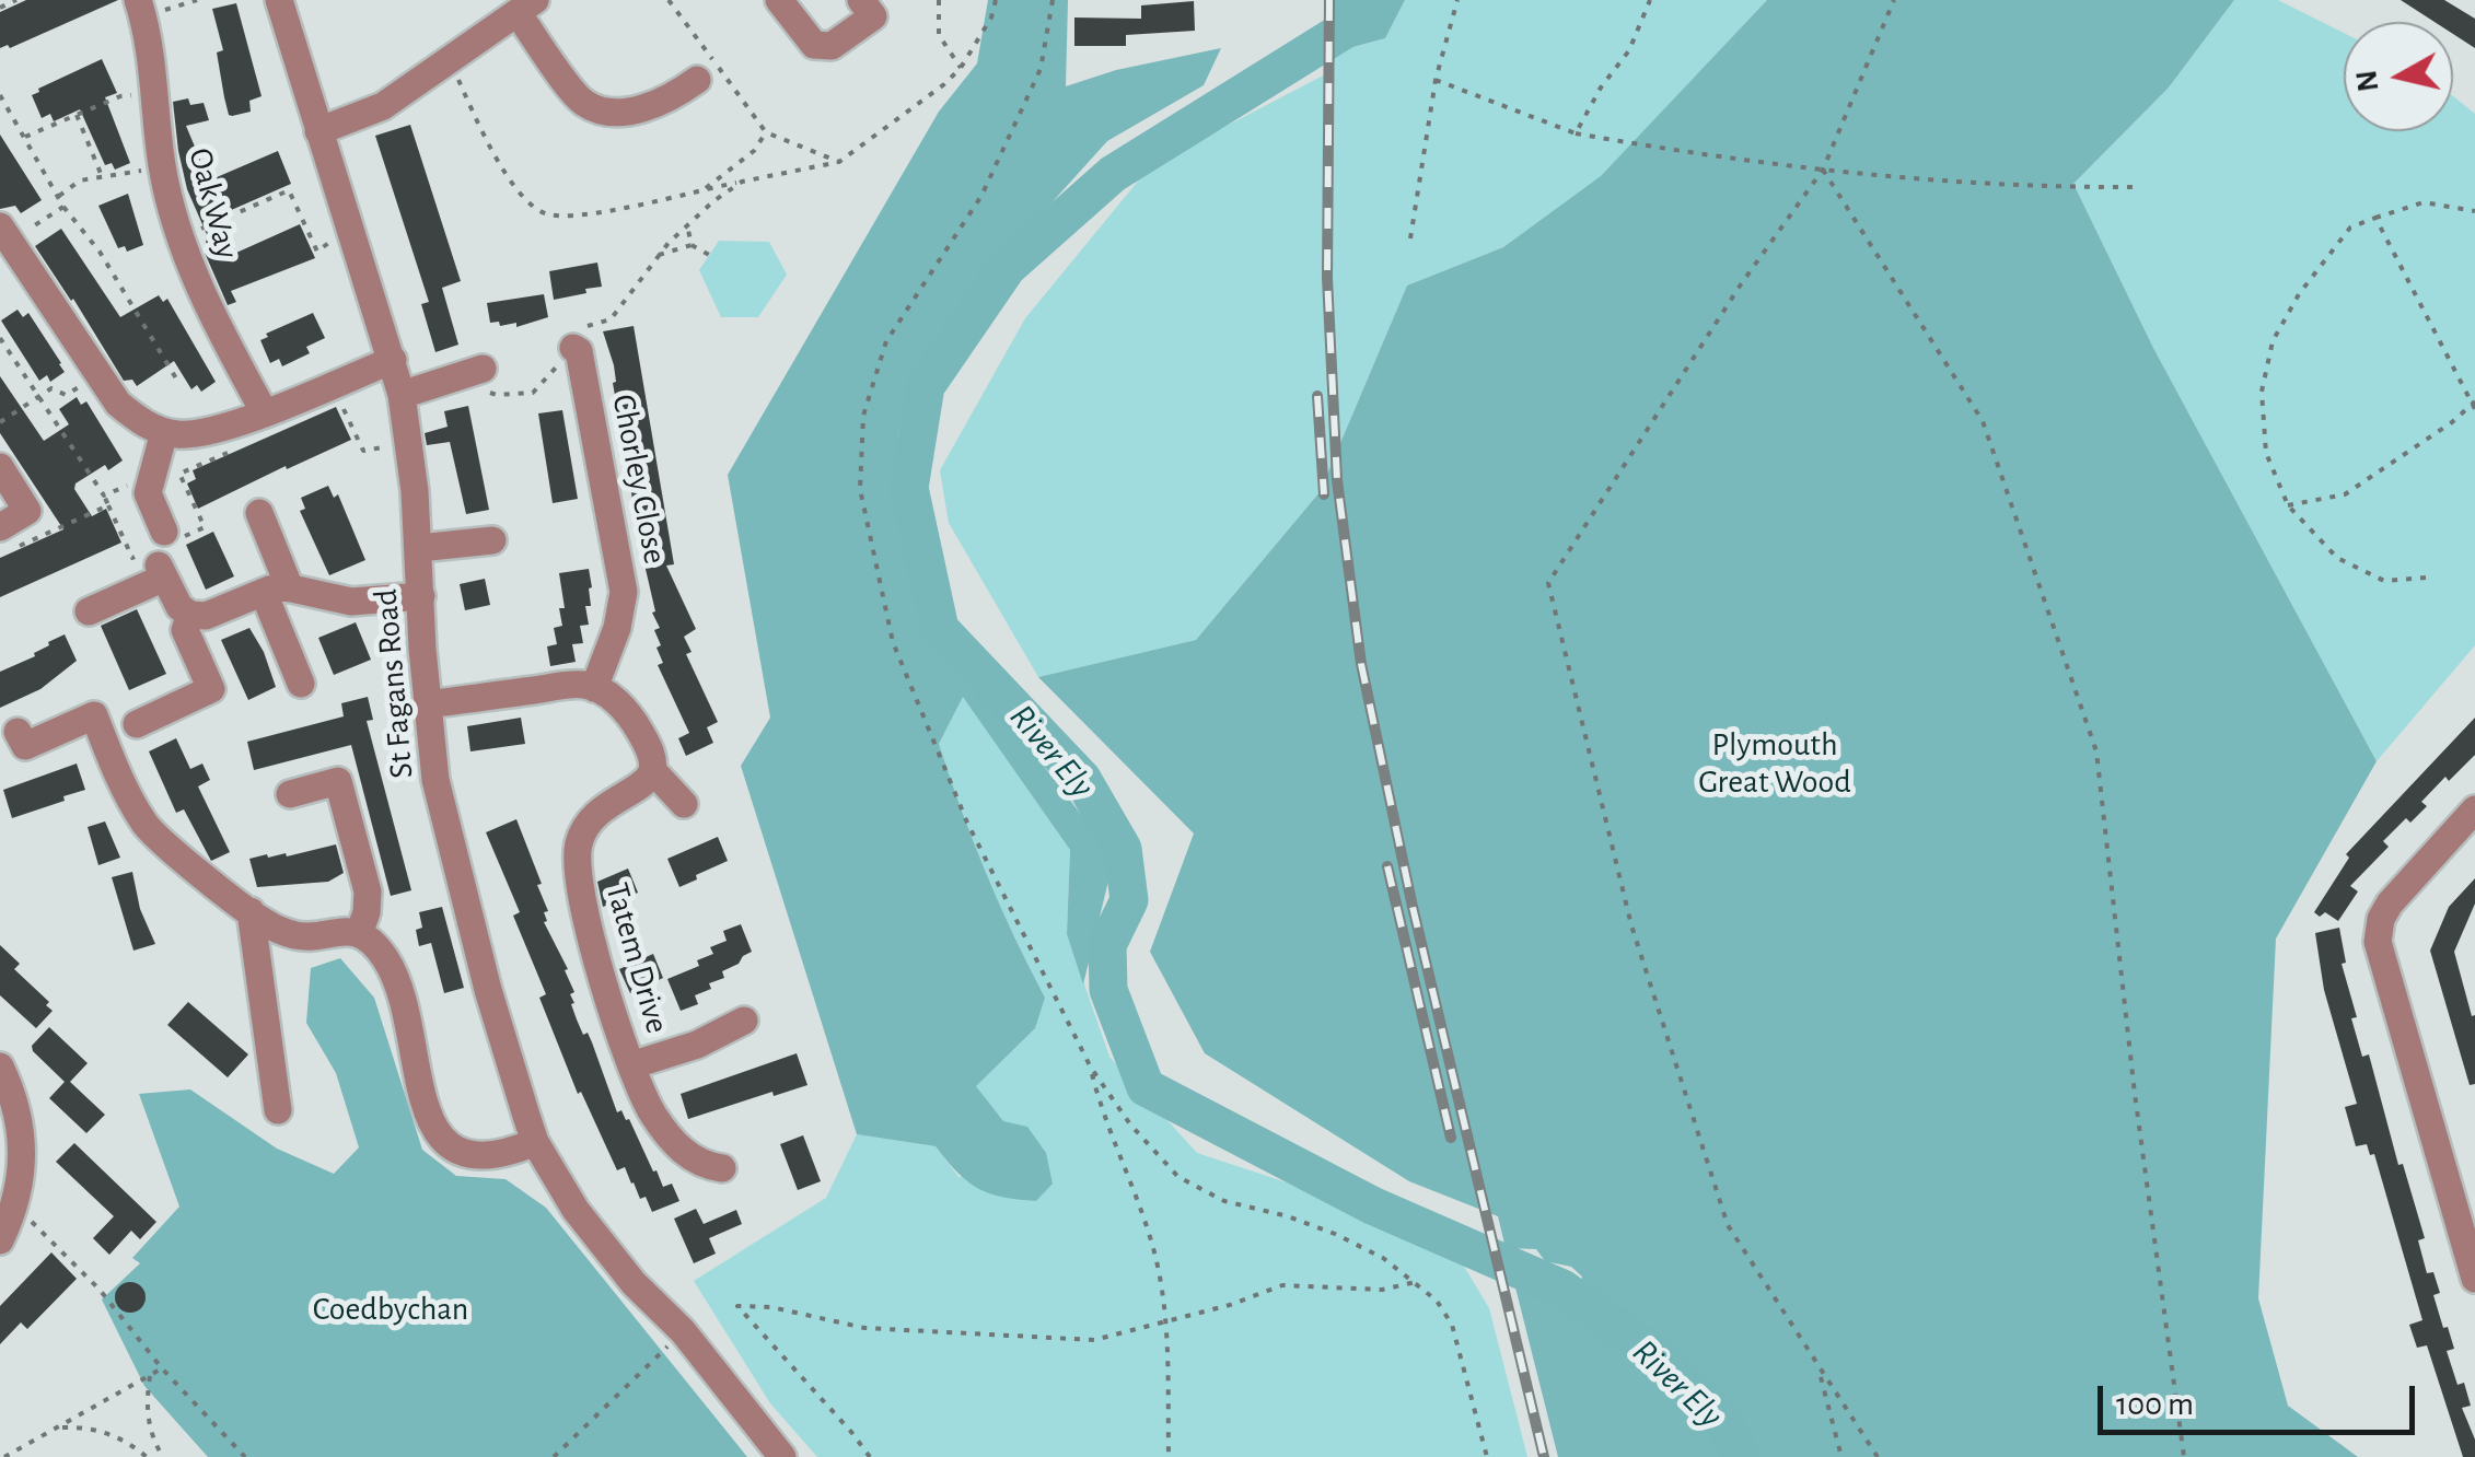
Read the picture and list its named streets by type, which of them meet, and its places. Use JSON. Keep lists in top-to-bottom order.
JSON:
{
  "streets": {
    "street": [
      "Oak Way",
      "Chorley Close",
      "St Fagans Road",
      "Tatem Drive"
    ]
  },
  "water": ["River Ely"],
  "parks": ["Plymouth Great Wood", "Coedbychan"],
  "scale_bar": "100 m",
  "north": "left"
}
